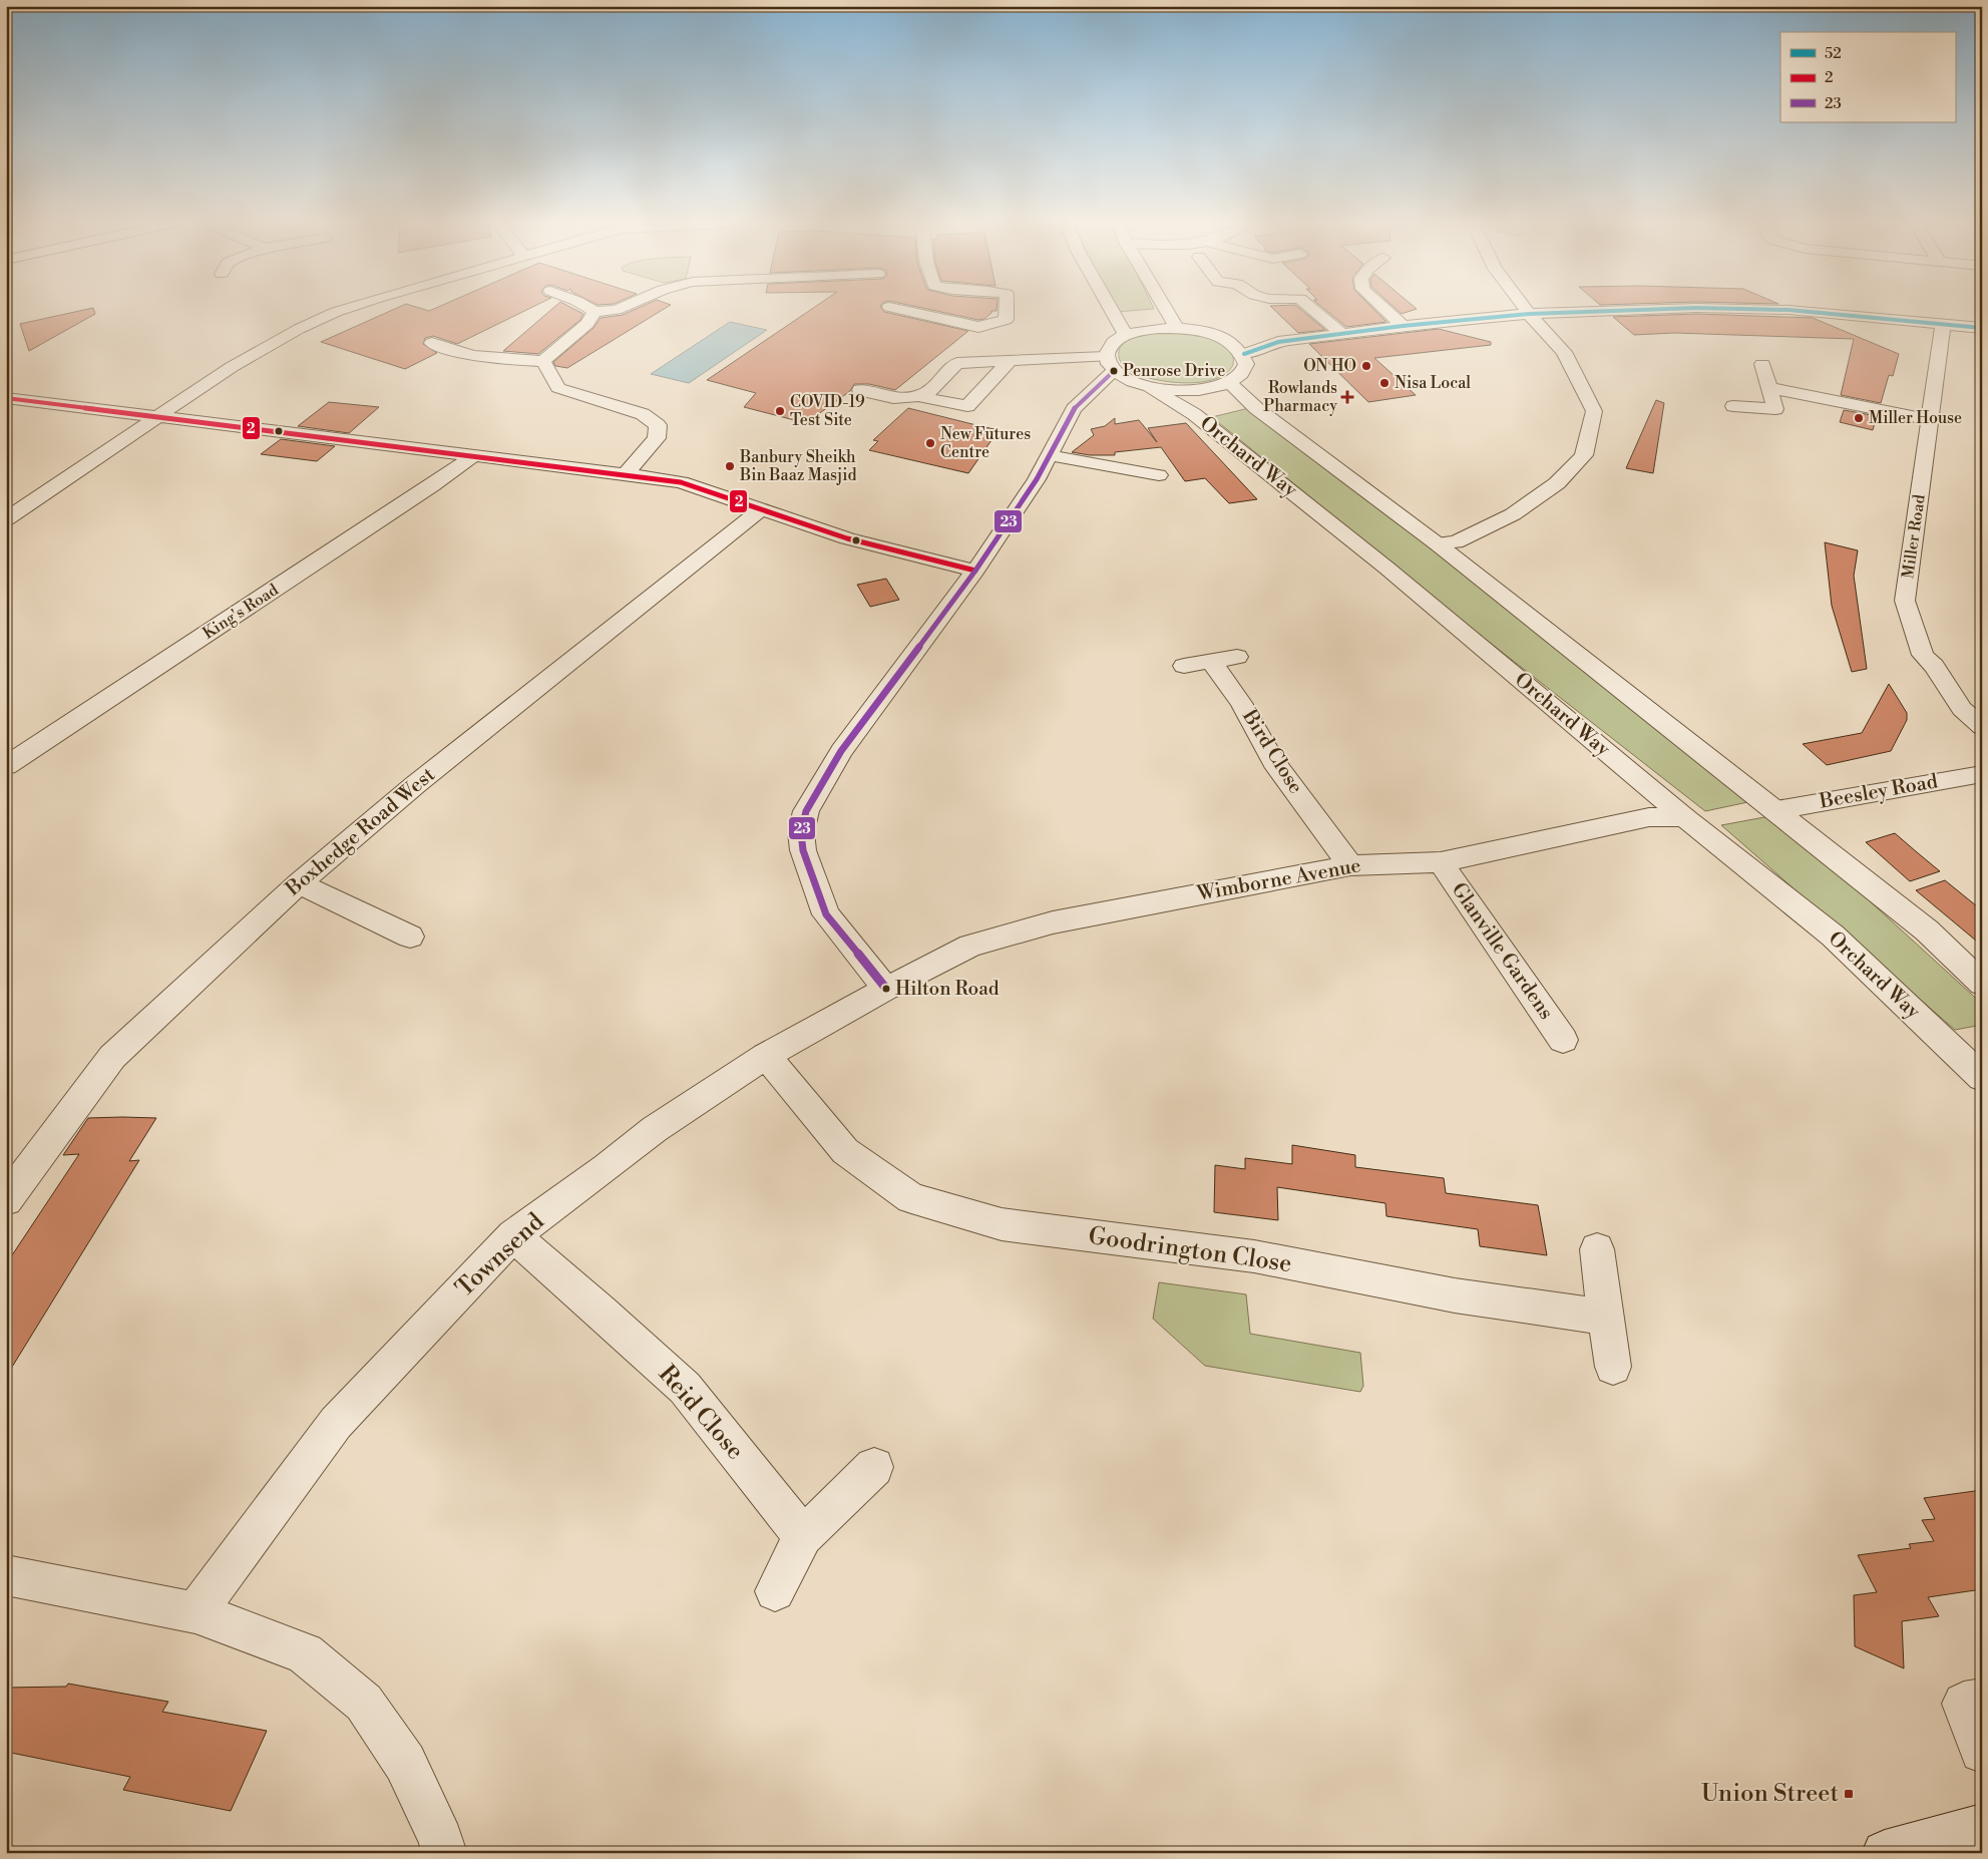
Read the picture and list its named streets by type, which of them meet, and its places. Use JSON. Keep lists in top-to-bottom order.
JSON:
{
  "streets": {
    "street": [
      "Orchard Way",
      "Miller Road",
      "King's Road",
      "Bird Close",
      "Beesley Road",
      "Boxhedge Road West",
      "Wimborne Avenue",
      "Glanville Gardens",
      "Goodrington Close",
      "Townsend",
      "Reid Close"
    ]
  },
  "crossings": [
    ["Orchard Way", "Wimborne Avenue"],
    ["Bird Close", "Wimborne Avenue"],
    ["Wimborne Avenue", "Glanville Gardens"],
    ["Wimborne Avenue", "Townsend"],
    ["Goodrington Close", "Townsend"],
    ["Townsend", "Reid Close"]
  ],
  "places": {
    "other": [
      "ON HO",
      "Penrose Drive",
      "Nisa Local",
      "COVID-19 Test Site",
      "Miller House",
      "New Futures Centre",
      "Banbury Sheikh Bin Baaz Masjid",
      "Hilton Road"
    ],
    "health": ["Rowlands Pharmacy"],
    "transit": ["Union Street"]
  },
  "lines": ["transit line 52", "transit line 23", "transit line 2"],
  "legend": ["52", "2", "23"]
}
